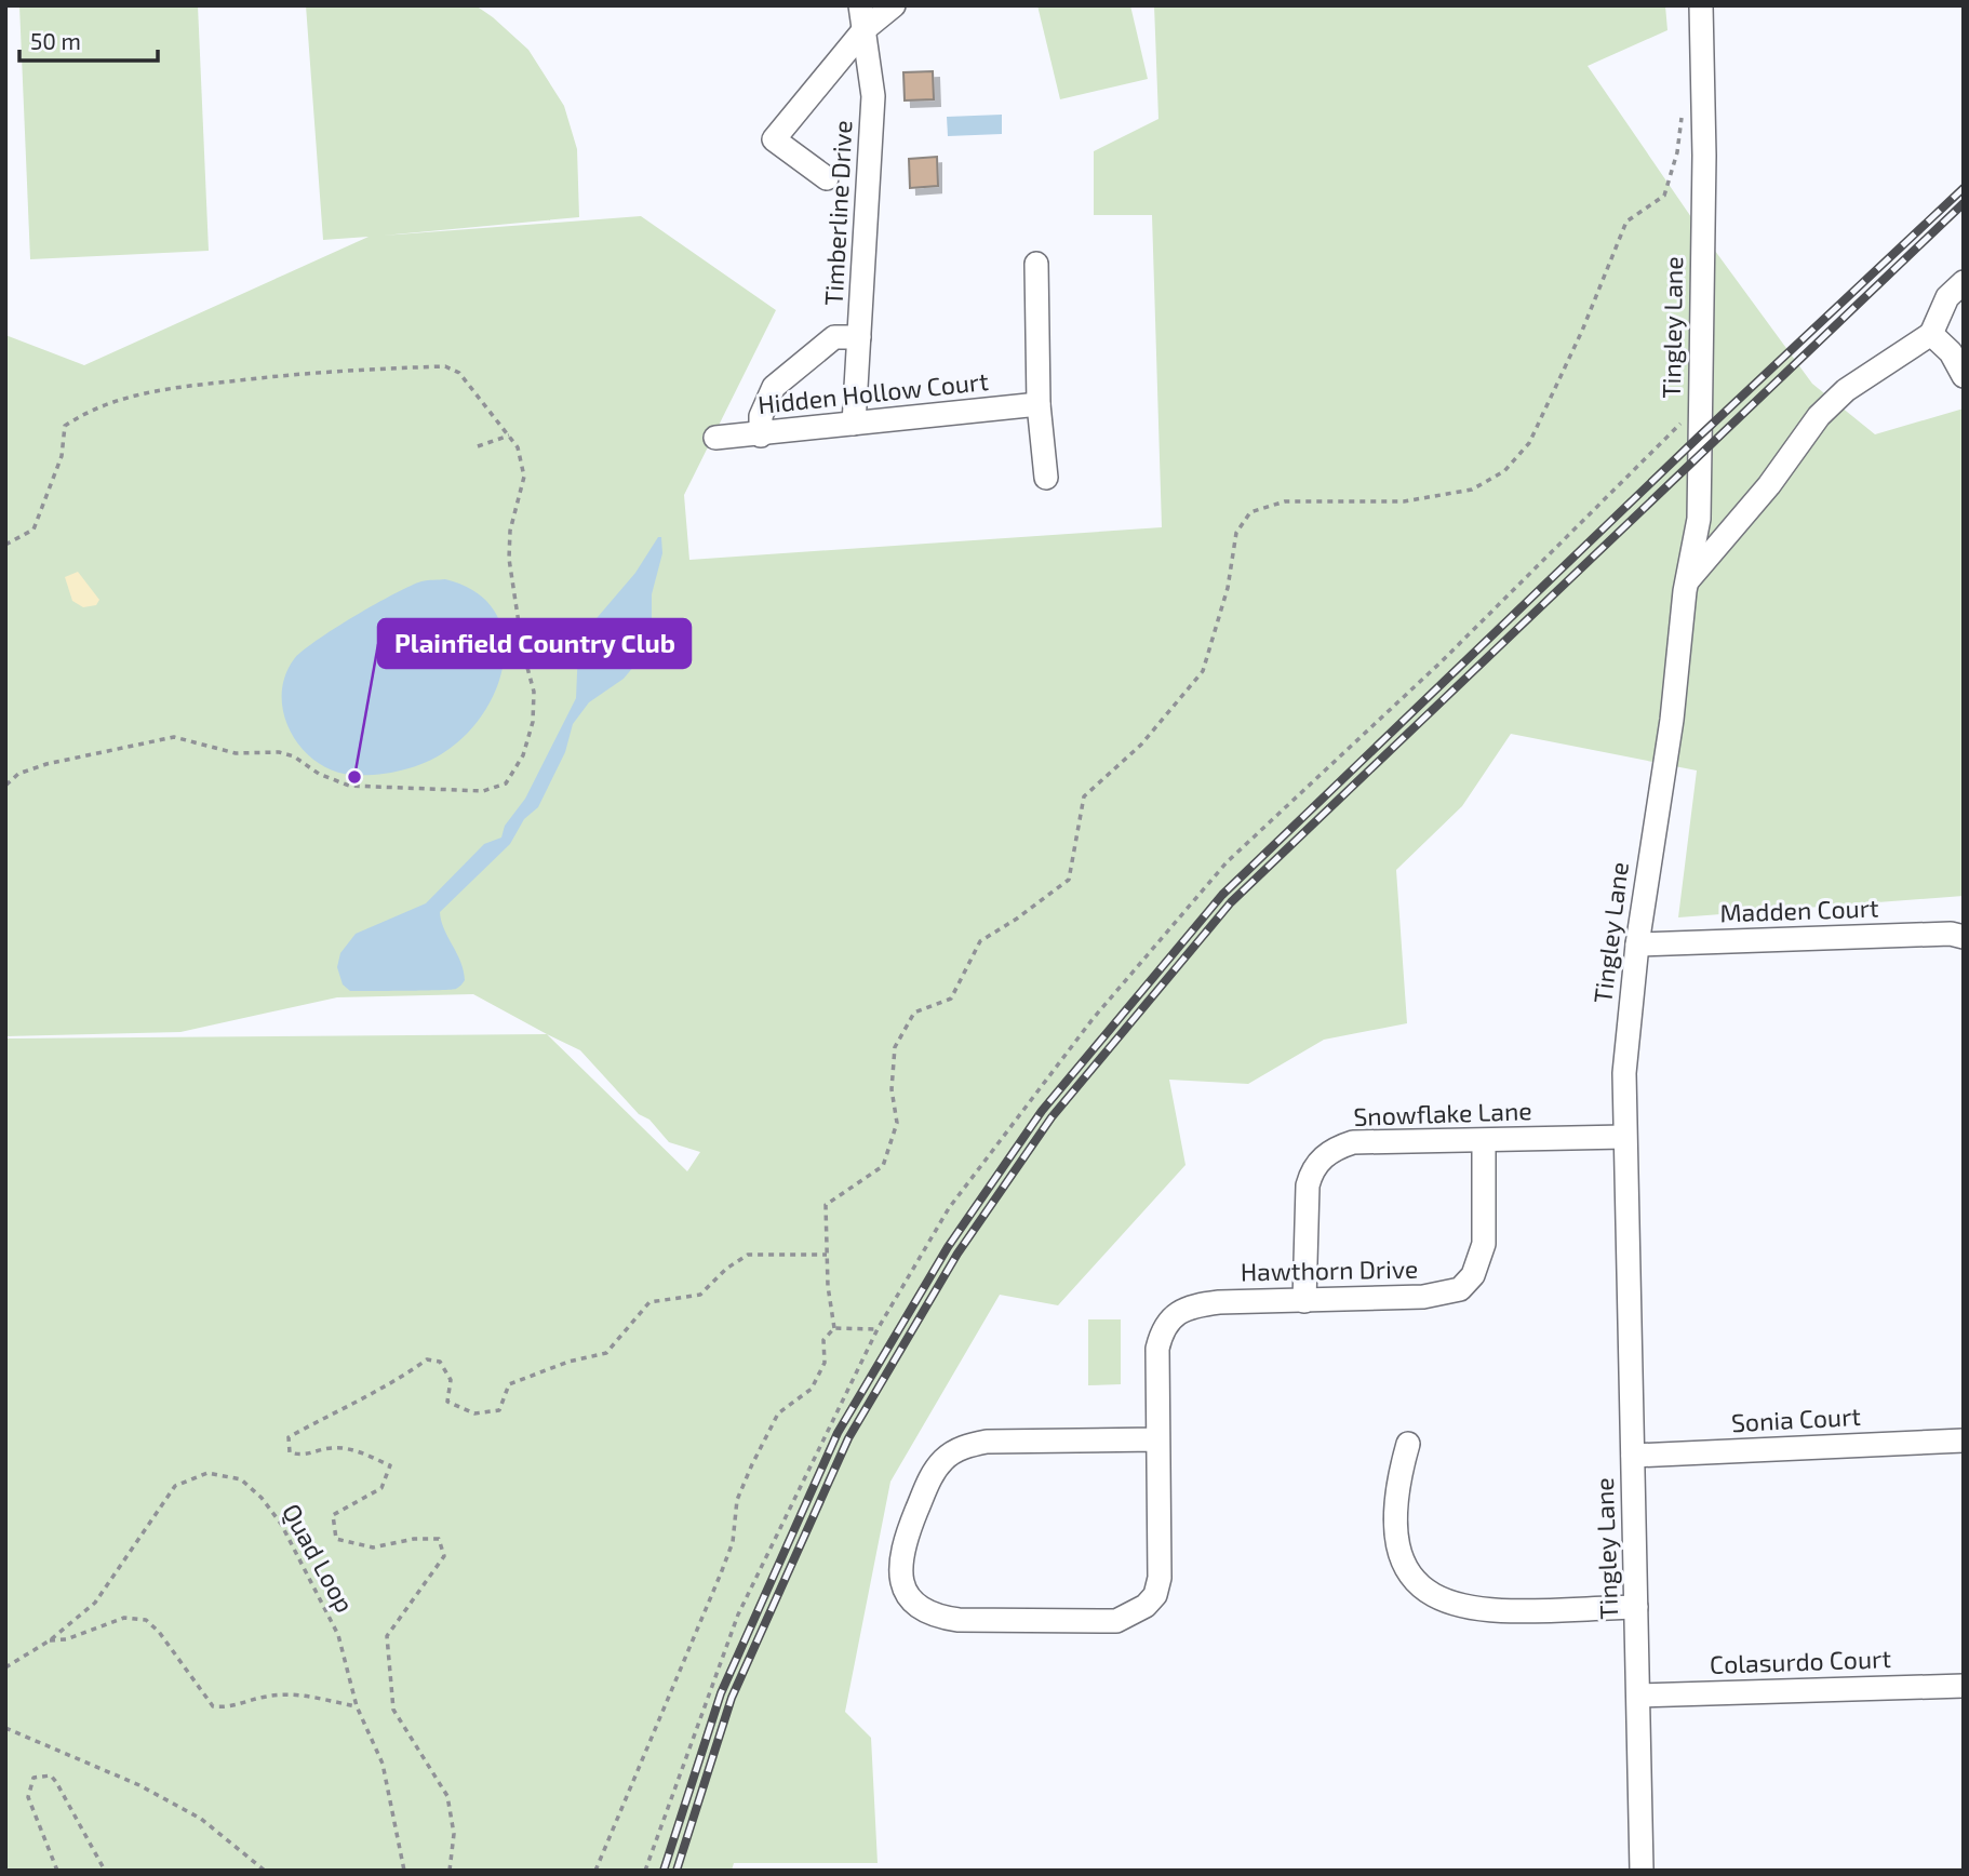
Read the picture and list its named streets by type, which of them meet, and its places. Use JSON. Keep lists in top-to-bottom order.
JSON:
{
  "streets": {
    "street": [
      "Timberline Drive",
      "Tingley Lane",
      "Hidden Hollow Court",
      "Madden Court",
      "Snowflake Lane",
      "Hawthorn Drive",
      "Sonia Court",
      "Colasurdo Court"
    ],
    "path": ["Quad Loop"]
  },
  "crossings": [
    ["Timberline Drive", "Hidden Hollow Court"],
    ["Tingley Lane", "Madden Court"],
    ["Tingley Lane", "Snowflake Lane"],
    ["Tingley Lane", "Sonia Court"],
    ["Tingley Lane", "Colasurdo Court"],
    ["Snowflake Lane", "Hawthorn Drive"]
  ],
  "places": ["Plainfield Country Club"],
  "scale_bar": "50 m"
}
